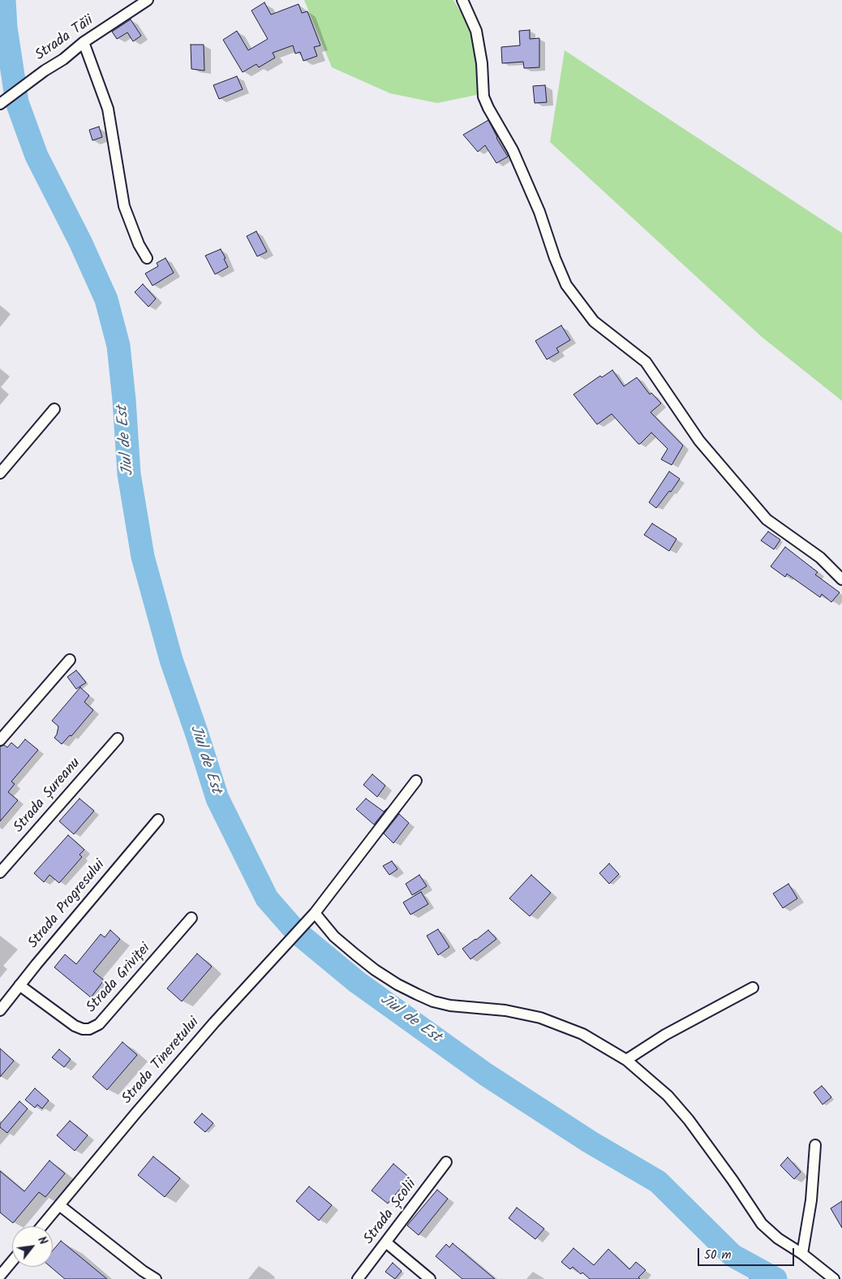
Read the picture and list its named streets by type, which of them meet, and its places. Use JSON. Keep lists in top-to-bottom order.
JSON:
{
  "streets": {
    "street": [
      "Strada Tăii",
      "Strada Șureanu",
      "Strada Progresului",
      "Strada Griviței",
      "Strada Tineretului",
      "Strada Școlii"
    ]
  },
  "crossings": [
    ["Strada Progresului", "Strada Griviței"]
  ],
  "water": ["Jiul de Est"],
  "scale_bar": "50 m",
  "north": "top right"
}
